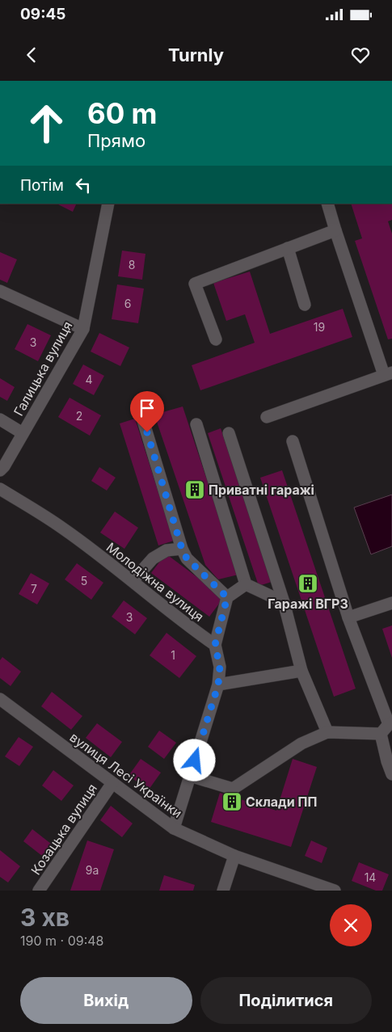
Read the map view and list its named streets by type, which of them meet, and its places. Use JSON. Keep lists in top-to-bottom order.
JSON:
{
  "streets": {
    "street": [
      "Галицька вулиця",
      "Молодіжна вулиця",
      "вулиця Лесі Українки",
      "Козацька вулиця"
    ]
  },
  "crossings": [
    ["вулиця Лесі Українки", "Козацька вулиця"]
  ],
  "places": {
    "building": ["Приватні гаражі", "Гаражі ВГРЗ", "Склади ПП"]
  },
  "house_numbers": [
    "8",
    "6",
    "19",
    "3",
    "4",
    "2",
    "5",
    "7",
    "3",
    "1",
    "9а",
    "14"
  ],
  "page": {
    "status": "09:45",
    "header": "Turnly",
    "turn": ["60 m", "Прямо"],
    "then": "Потім",
    "heading": ["3 хв", "190 m · 09:48"],
    "buttons": ["Вихід", "Поділитися"]
  }
}
